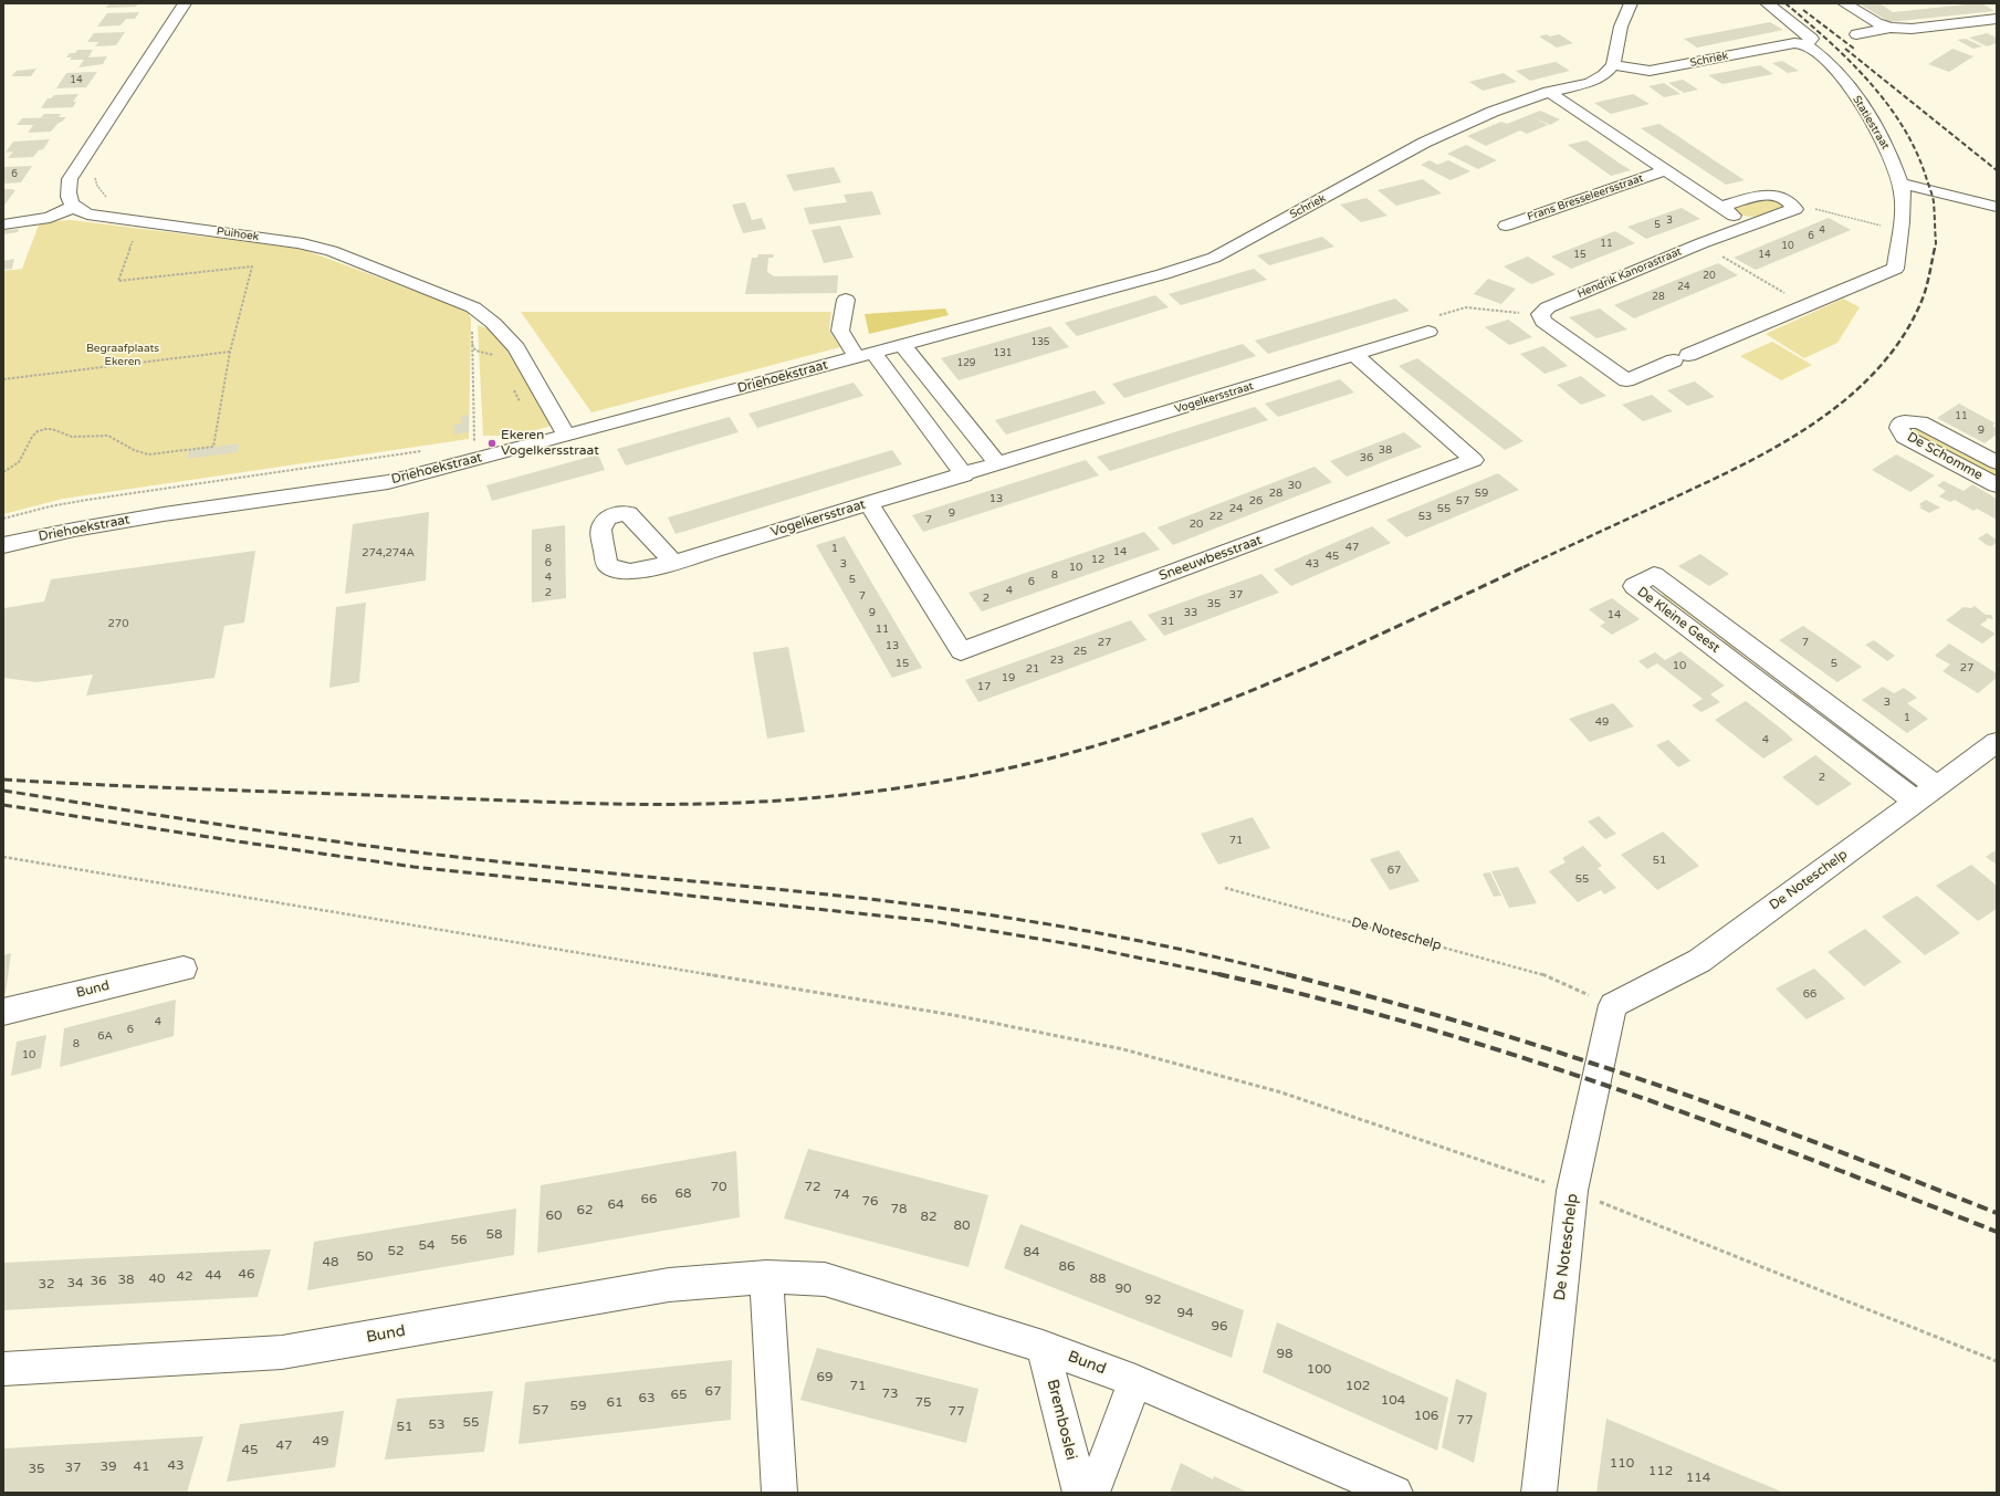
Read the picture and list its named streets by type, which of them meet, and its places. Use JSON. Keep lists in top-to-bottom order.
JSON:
{
  "streets": {
    "street": [
      "Schriek",
      "Statiestraat",
      "Frans Bresseleersstraat",
      "Puihoek",
      "Hendrik Kanorastraat",
      "Driehoekstraat",
      "Vogelkersstraat",
      "De Schomme",
      "Sneeuwbesstraat",
      "De Kleine Geest",
      "De Noteschelp",
      "Bund",
      "Bremboslei"
    ]
  },
  "crossings": [
    ["Schriek", "Statiestraat"],
    ["Schriek", "Frans Bresseleersstraat"],
    ["Schriek", "Driehoekstraat"],
    ["Frans Bresseleersstraat", "Hendrik Kanorastraat"],
    ["Puihoek", "Driehoekstraat"],
    ["Vogelkersstraat", "Sneeuwbesstraat"],
    ["De Kleine Geest", "De Noteschelp"],
    ["Bund", "Bremboslei"]
  ],
  "parks": ["Begraafplaats Ekeren"],
  "places": ["Ekeren Vogelkersstraat"],
  "house_numbers": [
    "14",
    "6",
    "3",
    "5",
    "4",
    "6",
    "11",
    "10",
    "15",
    "14",
    "20",
    "24",
    "28",
    "135",
    "131",
    "129",
    "11",
    "9",
    "38",
    "36",
    "30",
    "28",
    "59",
    "13",
    "26",
    "57",
    "24",
    "55",
    "9",
    "22",
    "53",
    "7",
    "20",
    "47",
    "8",
    "1",
    "14",
    "274,274A",
    "45",
    "12",
    "6",
    "3",
    "43",
    "10",
    "8",
    "4",
    "5",
    "6",
    "4",
    "2",
    "37",
    "7",
    "2",
    "35",
    "9",
    "33",
    "14",
    "31",
    "270",
    "11",
    "27",
    "7",
    "13",
    "25",
    "23",
    "15",
    "5",
    "10",
    "27",
    "21",
    "19",
    "17",
    "3",
    "1",
    "49",
    "4",
    "2",
    "71",
    "51",
    "67",
    "55",
    "66",
    "4",
    "6",
    "6A",
    "8",
    "10",
    "70",
    "72",
    "68",
    "74",
    "66",
    "76",
    "64",
    "78",
    "62",
    "60",
    "82",
    "80",
    "58",
    "56",
    "54",
    "52",
    "84",
    "50",
    "48",
    "86",
    "46",
    "44",
    "42",
    "40",
    "88",
    "38",
    "36",
    "34",
    "32",
    "90",
    "92",
    "94",
    "96",
    "98",
    "100",
    "69",
    "71",
    "102",
    "67",
    "73",
    "65",
    "63",
    "104",
    "61",
    "75",
    "59",
    "57",
    "77",
    "106",
    "77",
    "55",
    "53",
    "51",
    "49",
    "47",
    "45",
    "110",
    "43",
    "39",
    "41",
    "37",
    "35",
    "112",
    "114"
  ]
}
